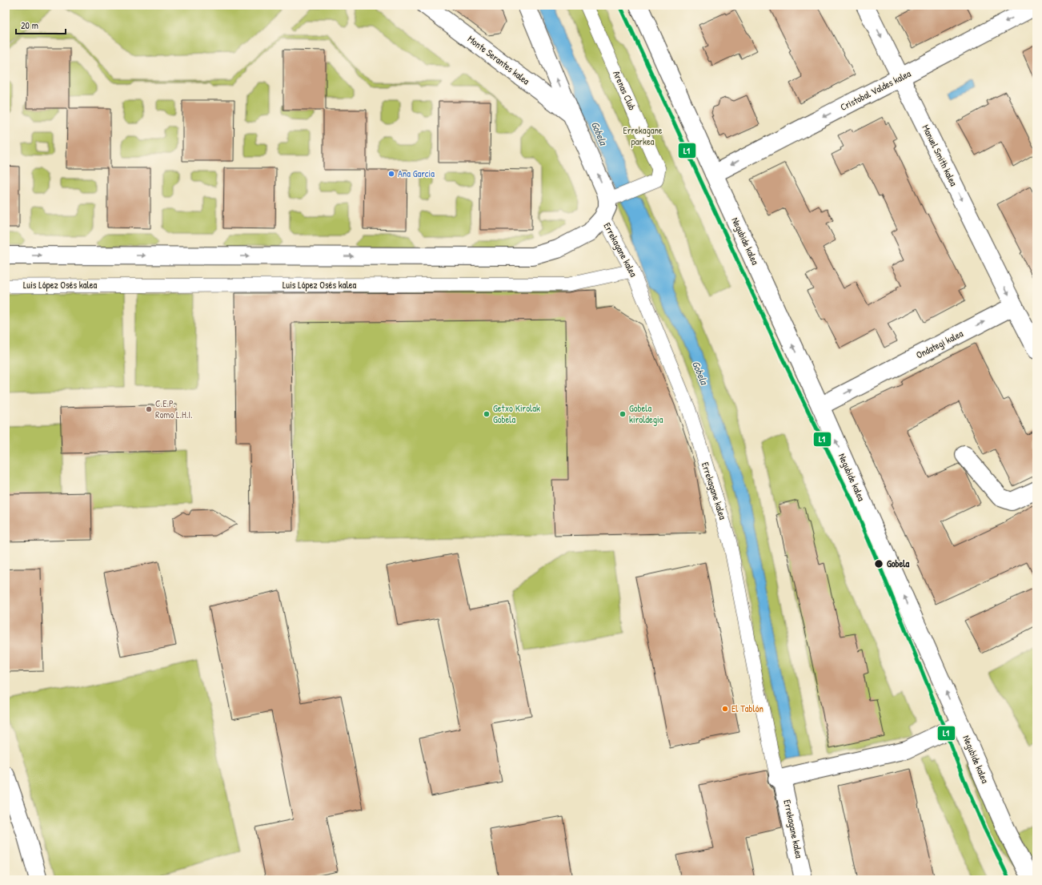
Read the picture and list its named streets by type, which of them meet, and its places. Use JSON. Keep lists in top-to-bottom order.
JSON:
{
  "streets": {
    "street": [
      "Monte Serantes kalea",
      "Arenas Club",
      "Cristobal Valdes kalea",
      "Manuel Smith kalea",
      "Negubide kalea",
      "Errekagane kalea",
      "Luis López Osés kalea",
      "Ondategi kalea"
    ]
  },
  "crossings": [
    ["Monte Serantes kalea", "Errekagane kalea"],
    ["Arenas Club", "Errekagane kalea"],
    ["Cristobal Valdes kalea", "Manuel Smith kalea"],
    ["Cristobal Valdes kalea", "Negubide kalea"],
    ["Manuel Smith kalea", "Ondategi kalea"],
    ["Negubide kalea", "Ondategi kalea"],
    ["Errekagane kalea", "Luis López Osés kalea"]
  ],
  "one_way": [
    "Cristobal Valdes kalea",
    "Manuel Smith kalea",
    "Negubide kalea",
    "Ondategi kalea"
  ],
  "water": ["Gobela"],
  "parks": ["Errekagane parkea"],
  "places": [
    "Ana Garcia",
    "C.E.P. Romo L.H.I.",
    "Getxo Kirolak Gobela",
    "Gobela kiroldegia",
    "Gobela",
    "El Tablón"
  ],
  "lines": ["transit line L1"],
  "scale_bar": "20 m"
}
